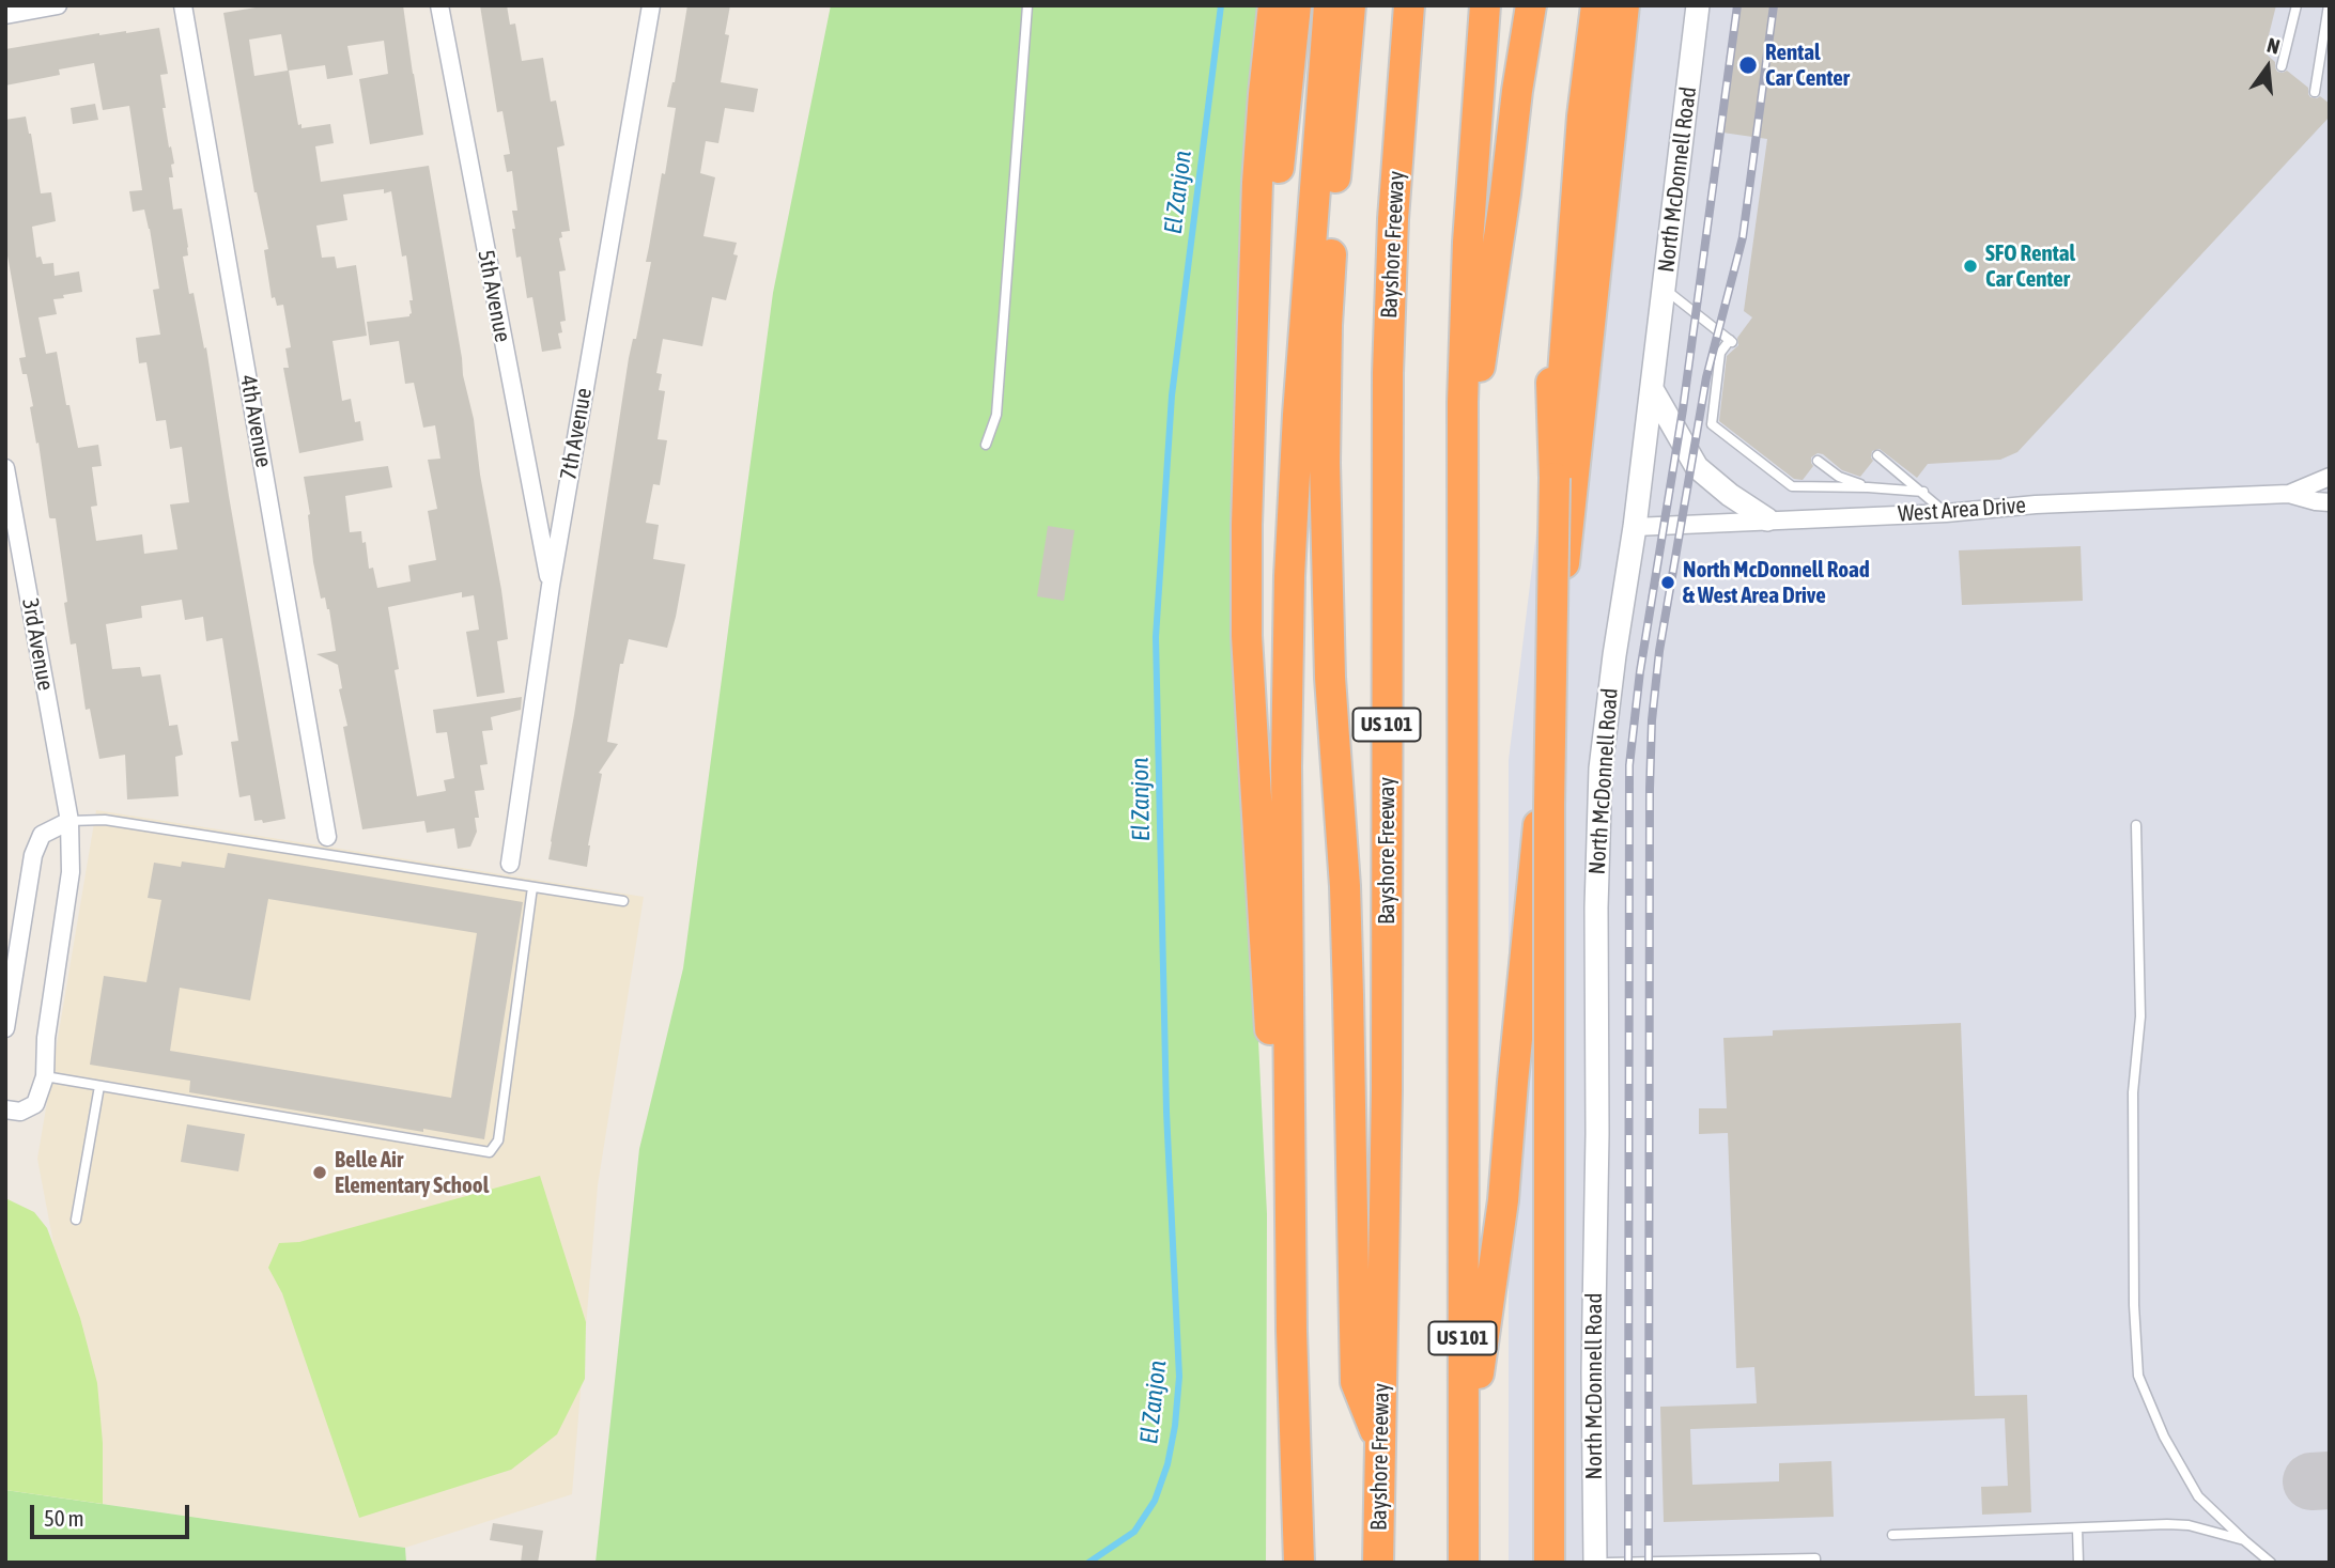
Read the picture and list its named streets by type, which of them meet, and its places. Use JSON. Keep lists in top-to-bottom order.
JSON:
{
  "streets": {
    "highway": ["Bayshore Freeway", "US 101"],
    "street": [
      "North McDonnell Road",
      "5th Avenue",
      "4th Avenue",
      "7th Avenue",
      "West Area Drive",
      "3rd Avenue"
    ]
  },
  "crossings": [
    ["North McDonnell Road", "West Area Drive"],
    ["5th Avenue", "7th Avenue"]
  ],
  "water": ["El Zanjon"],
  "places": [
    "Rental Car Center",
    "SFO Rental Car Center",
    "North McDonnell Road & West Area Drive",
    "Belle Air Elementary School"
  ],
  "scale_bar": "50 m",
  "north": "top"
}
